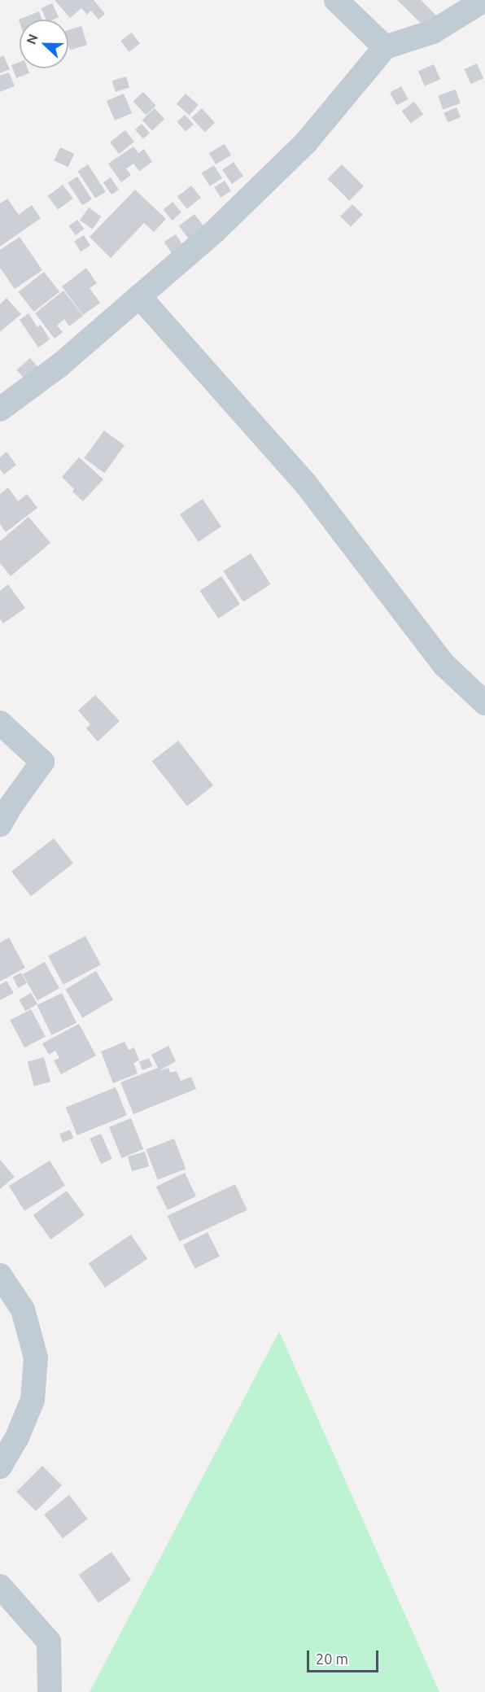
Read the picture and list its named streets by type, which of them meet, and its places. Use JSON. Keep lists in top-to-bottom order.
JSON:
{
  "scale_bar": "20 m",
  "north": "left"
}
